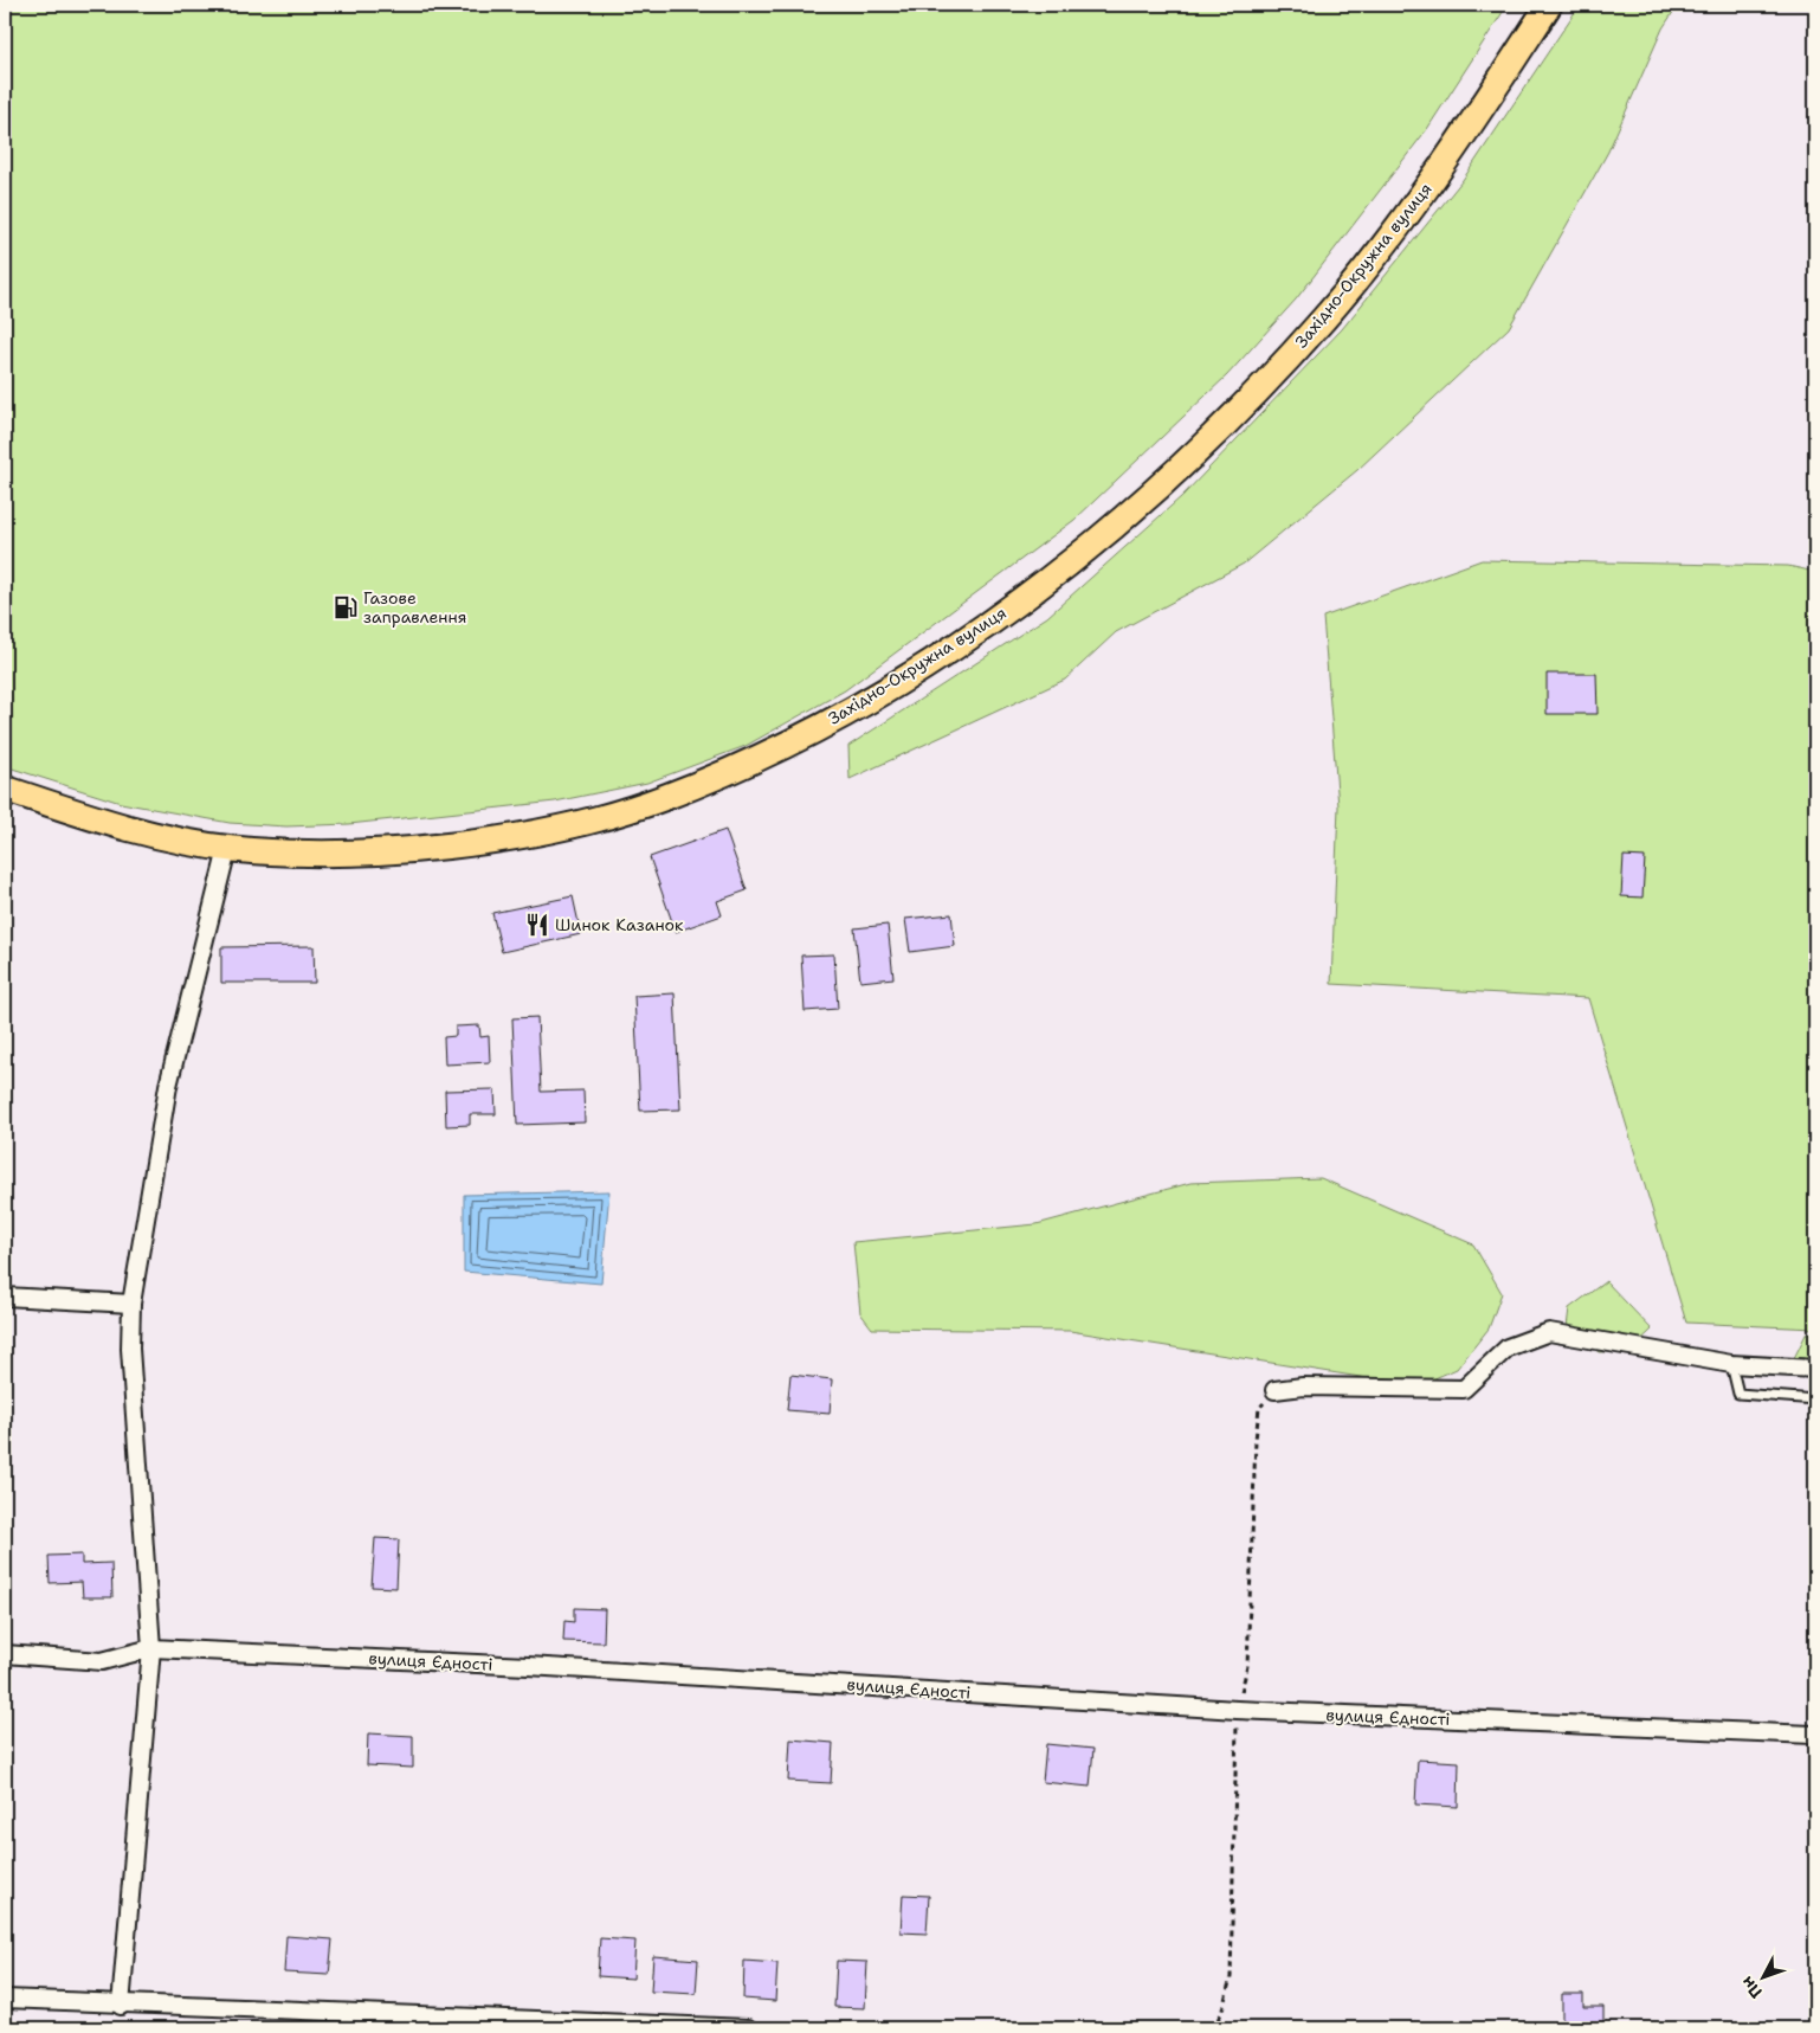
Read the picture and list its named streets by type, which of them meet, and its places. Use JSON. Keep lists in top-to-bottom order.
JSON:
{
  "streets": {
    "main road": ["Західно-Окружна вулиця"],
    "street": ["вулиця Єдності"]
  },
  "places": {
    "fuel station": ["Газове заправлення"],
    "restaurant": ["Шинок Казанок"]
  },
  "north": "bottom left"
}
